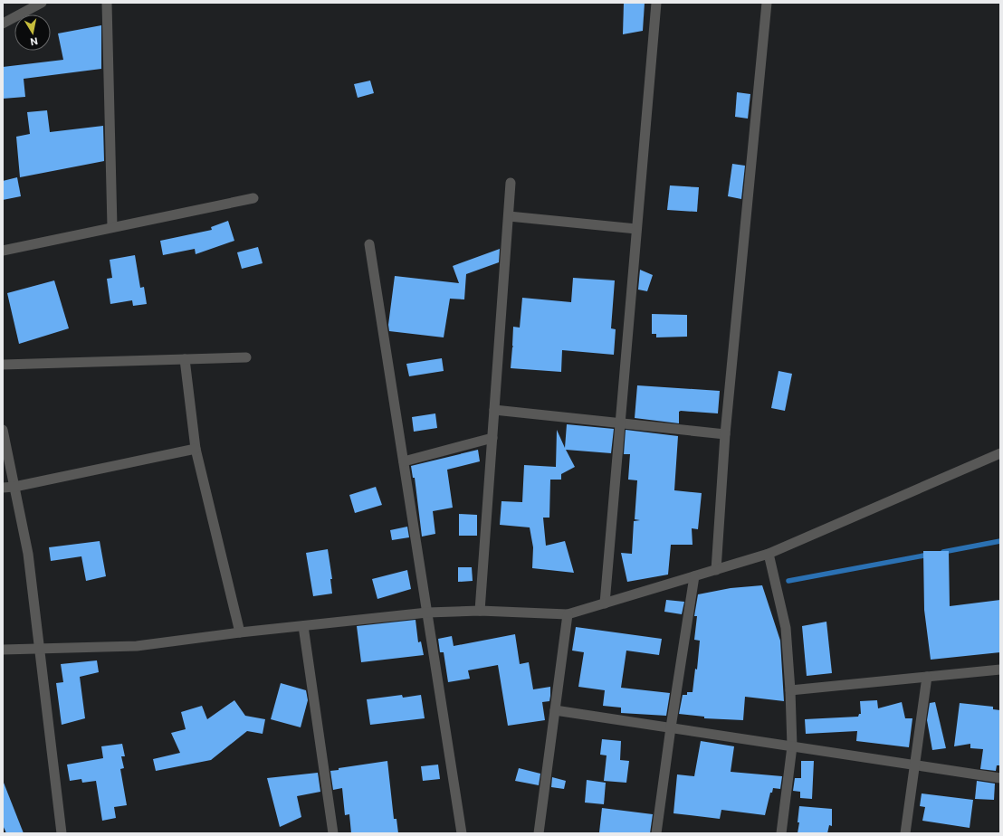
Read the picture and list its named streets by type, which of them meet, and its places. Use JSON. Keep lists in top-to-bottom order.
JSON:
{
  "north": "bottom"
}
